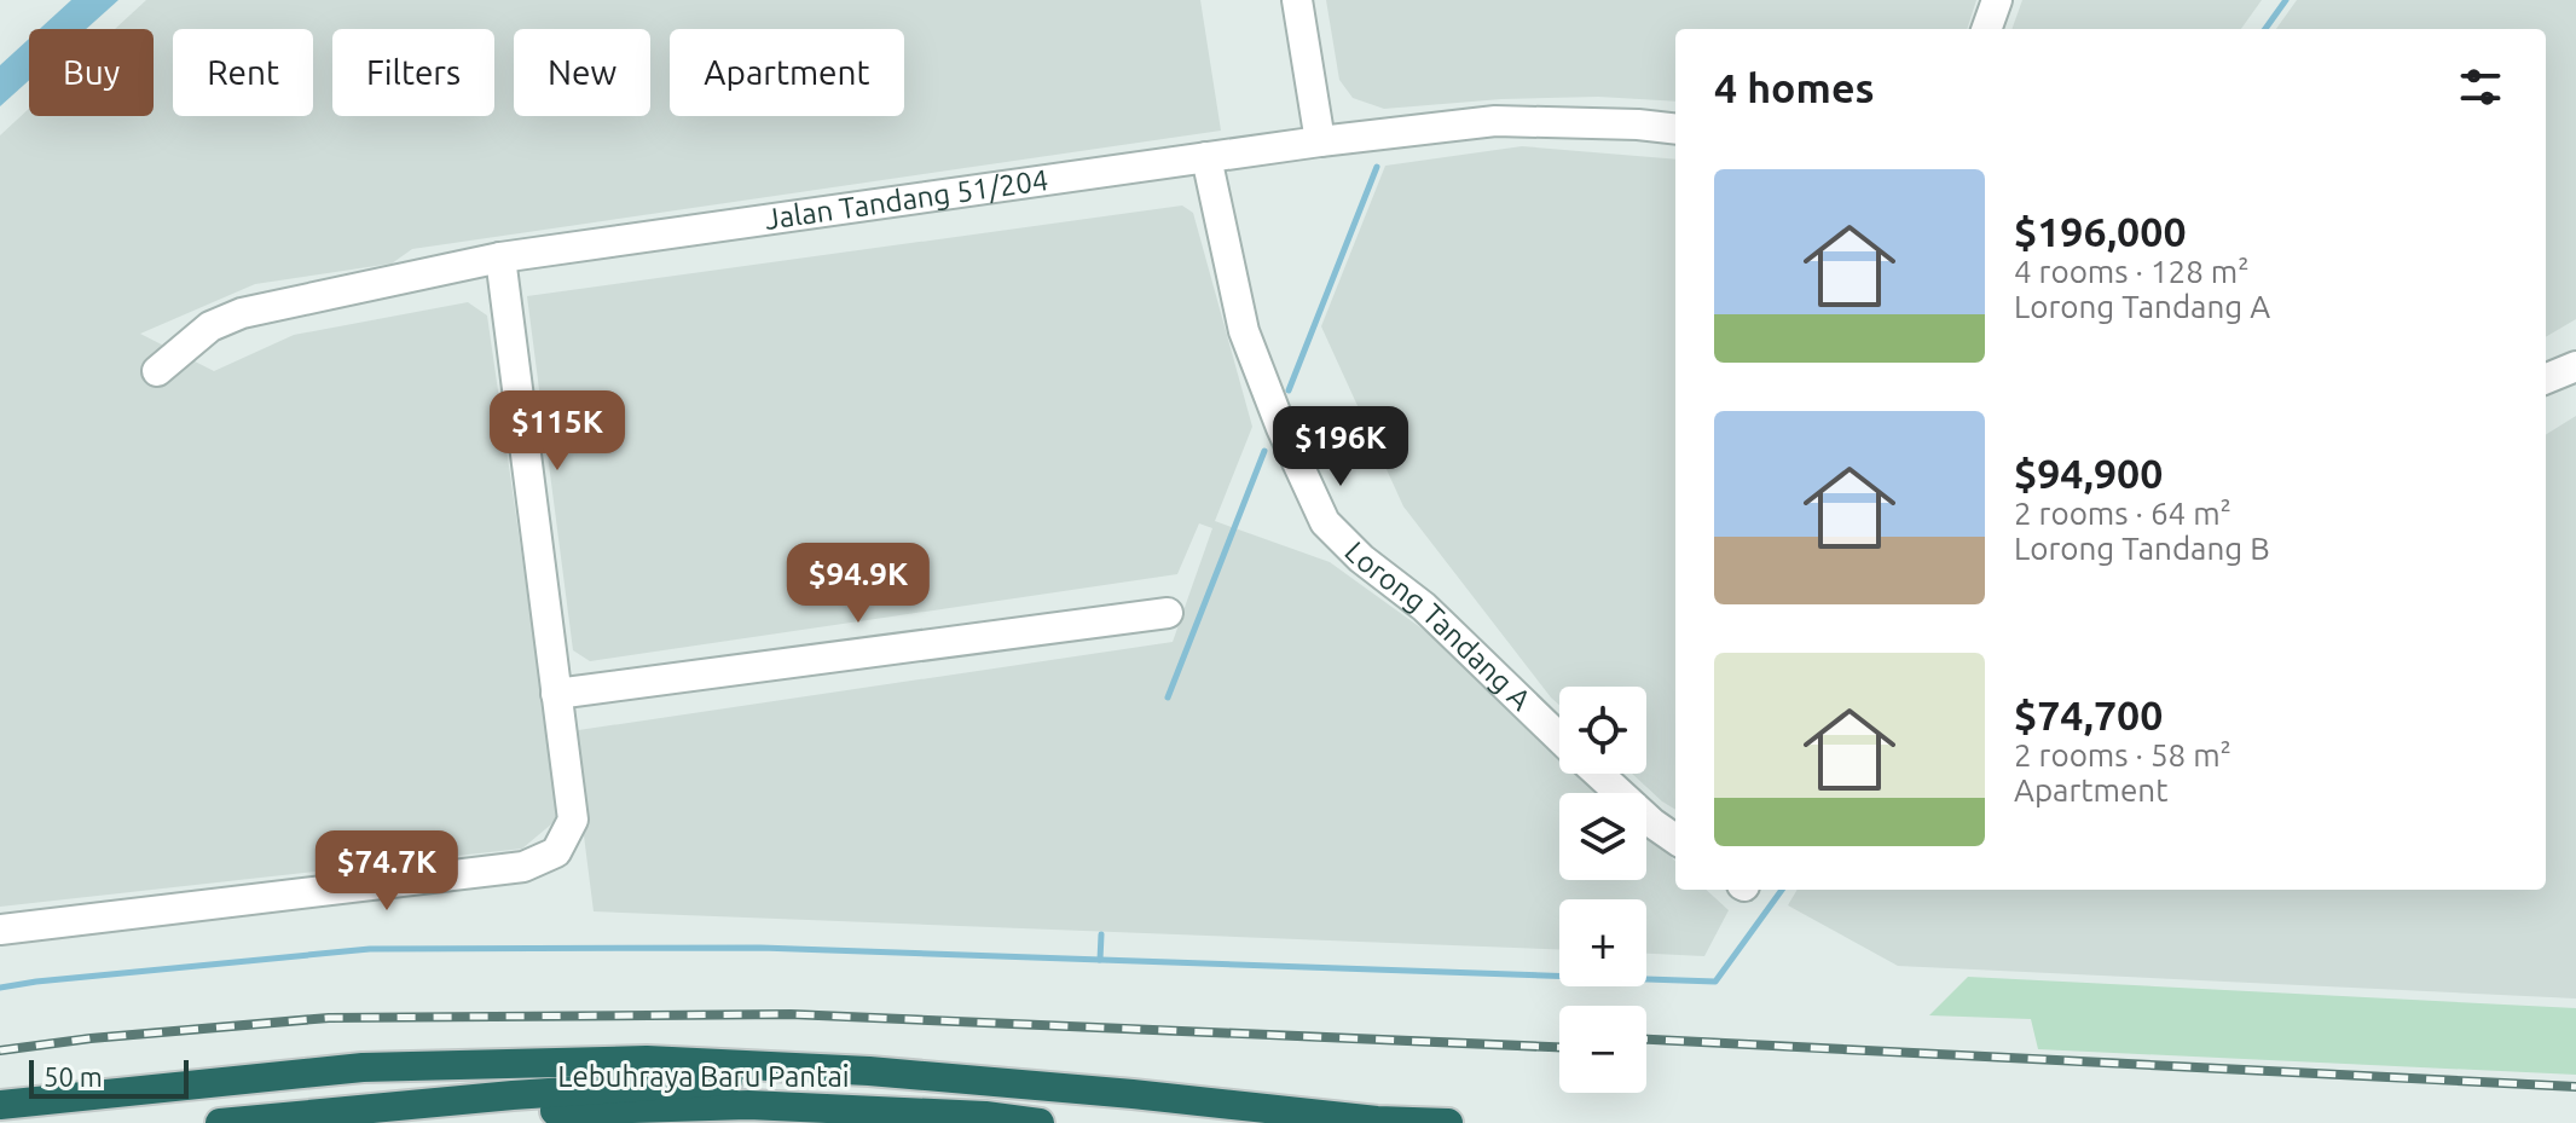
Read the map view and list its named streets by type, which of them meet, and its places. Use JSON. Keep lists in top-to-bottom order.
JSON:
{
  "streets": {
    "highway": ["Lebuhraya Baru Pantai"],
    "street": ["Jalan Tandang 51/204", "Lorong Tandang A"]
  },
  "crossings": [
    ["Jalan Tandang 51/204", "Lorong Tandang A"]
  ],
  "scale_bar": "50 m",
  "page": {
    "chip": [
      "Buy",
      "Rent",
      "Filters",
      "New",
      "Apartment"
    ],
    "heading": "4 homes",
    "list": [
      {
        "name": "$196,000",
        "note": "4 rooms · 128 m² · Lorong Tandang A"
      },
      {
        "name": "$94,900",
        "note": "2 rooms · 64 m² · Lorong Tandang B"
      },
      {
        "name": "$74,700",
        "note": "2 rooms · 58 m² · Apartment"
      }
    ],
    "price": [
      "$115K",
      "$196K",
      "$94.9K",
      "$74.7K"
    ],
    "map_buttons": ["+", "−"],
    "scale": "50 m"
  }
}
